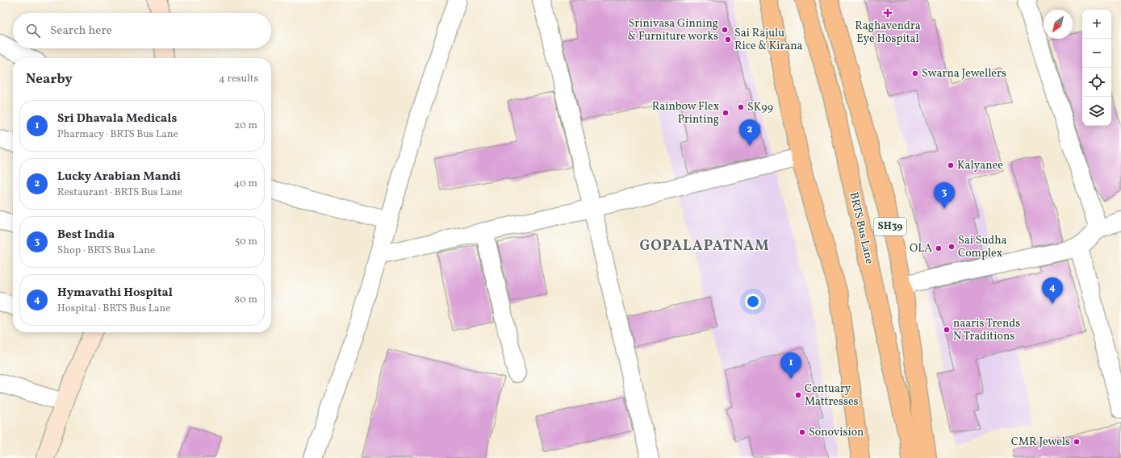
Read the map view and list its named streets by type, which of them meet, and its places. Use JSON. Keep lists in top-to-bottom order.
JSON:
{
  "streets": {
    "main road": ["SH39", "BRTS Bus Lane"]
  },
  "districts": ["GOPALAPATNAM"],
  "places": {
    "health": ["Raghavendra Eye Hospital"],
    "other": [
      "Srinivasa Ginning & Furniture works",
      "Sai Rajulu Rice & Kirana",
      "Swarna Jewellers",
      "SK99",
      "Rainbow Flex Printing",
      "Kalyanee",
      "Sai Sudha Complex",
      "OLA",
      "naaris Trends N Traditions",
      "Centuary Mattresses",
      "Sonovision",
      "CMR Jewels"
    ]
  },
  "north": "bottom left",
  "page": {
    "map_buttons": ["+", "−"],
    "search": "Search here",
    "heading": ["Nearby", "4 results"],
    "list": [
      {
        "mark": "1",
        "name": "Sri Dhavala Medicals",
        "note": "Pharmacy · BRTS Bus Lane",
        "value": "20 m"
      },
      {
        "mark": "2",
        "name": "Lucky Arabian Mandi",
        "note": "Restaurant · BRTS Bus Lane",
        "value": "40 m"
      },
      {
        "mark": "3",
        "name": "Best India",
        "note": "Shop · BRTS Bus Lane",
        "value": "50 m"
      },
      {
        "mark": "4",
        "name": "Hymavathi Hospital",
        "note": "Hospital · BRTS Bus Lane",
        "value": "80 m"
      }
    ],
    "pins": [
      "2",
      "3",
      "4",
      "1"
    ]
  }
}
